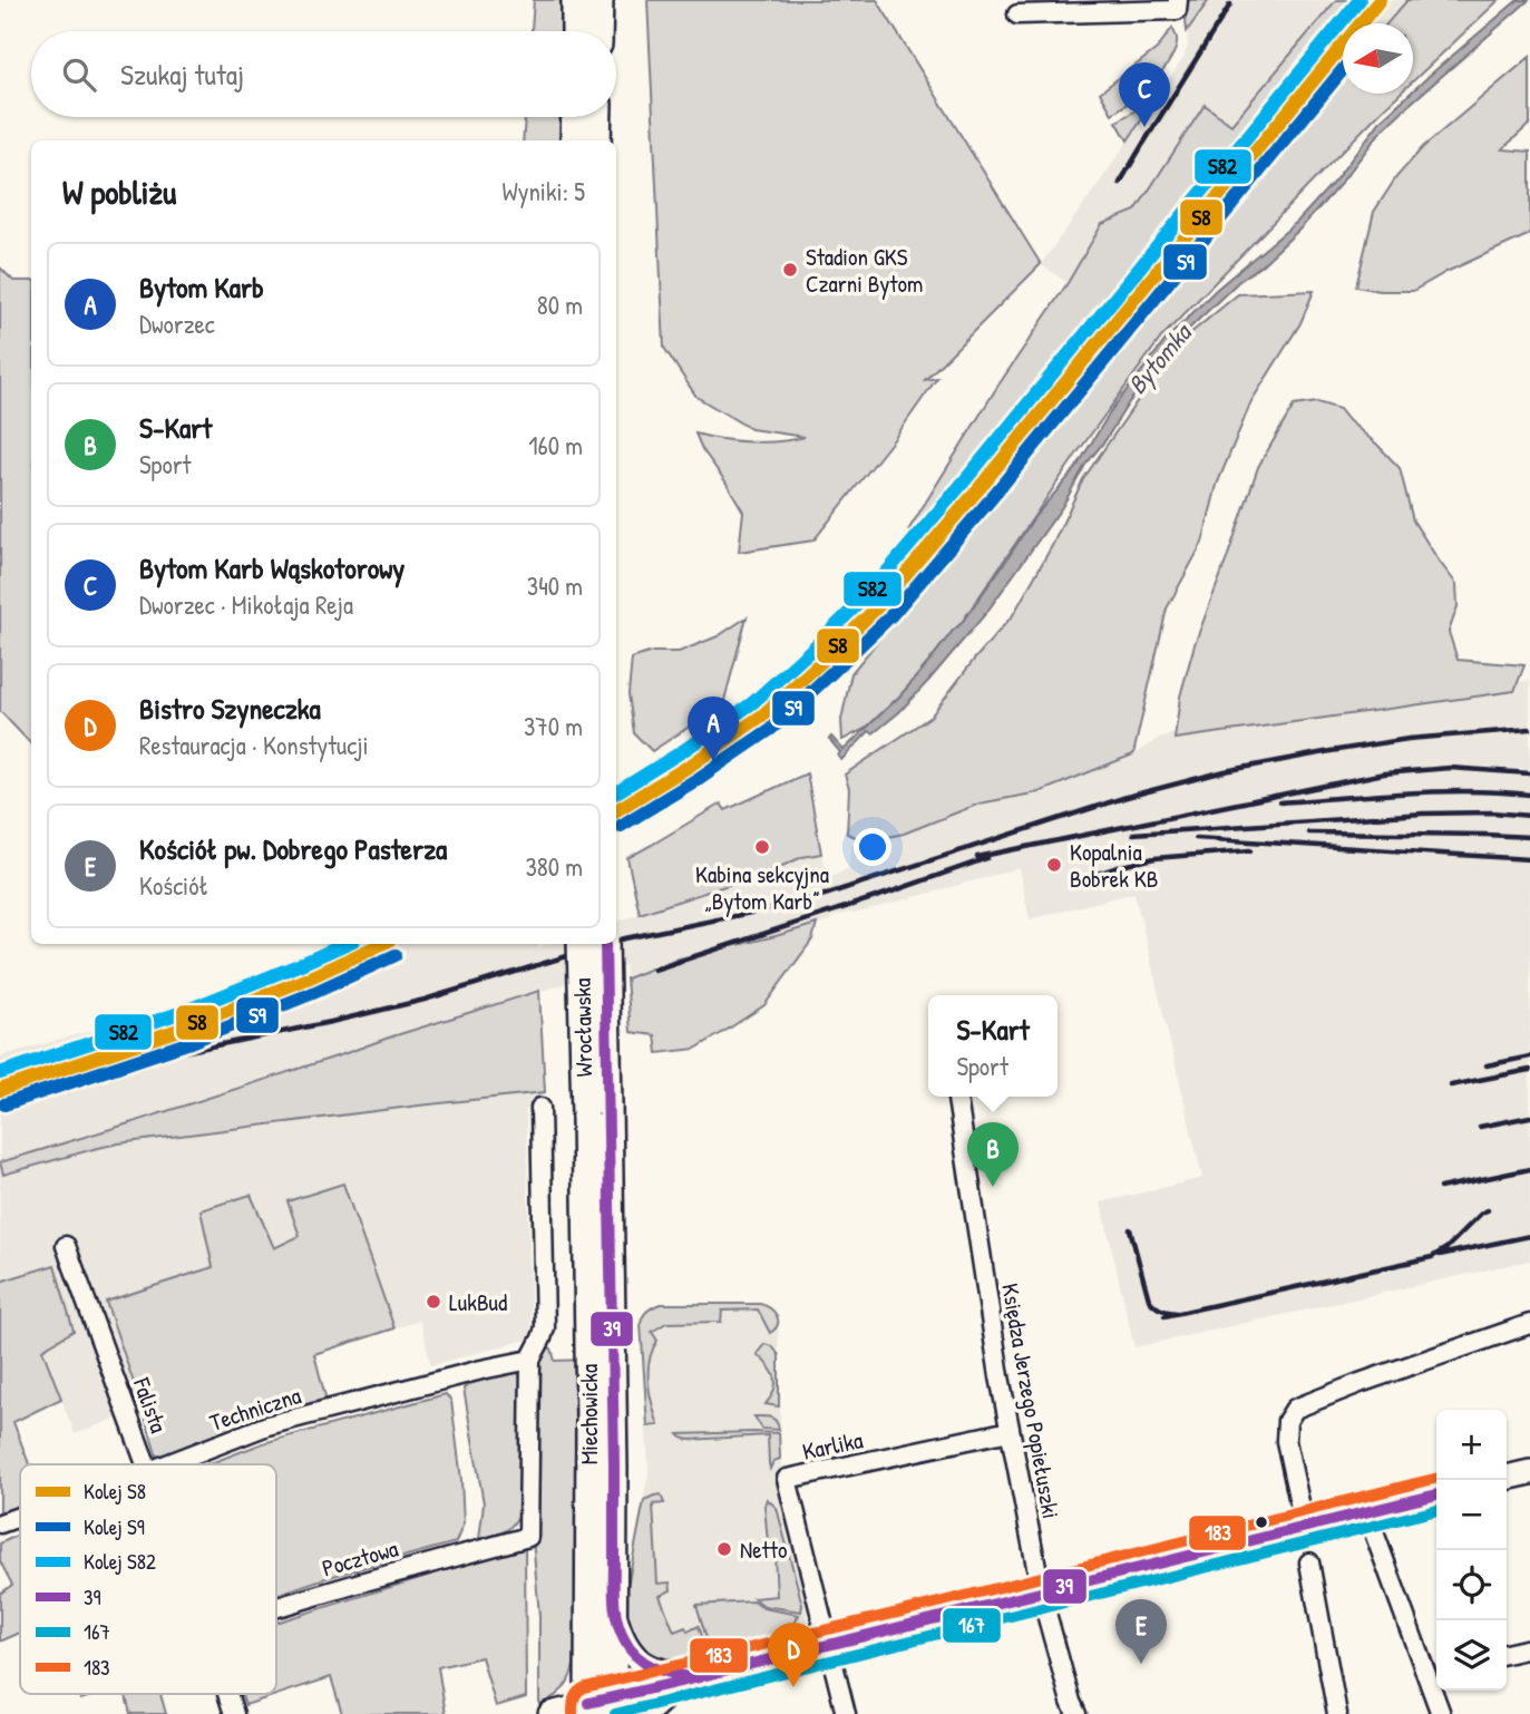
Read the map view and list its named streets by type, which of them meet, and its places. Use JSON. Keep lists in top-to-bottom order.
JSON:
{
  "streets": {
    "main road": ["Wrocławska", "Miechowicka"],
    "street": [
      "Księdza Jerzego Popiełuszki",
      "Falista",
      "Techniczna",
      "Karlika",
      "Pocztowa"
    ]
  },
  "crossings": [
    ["Wrocławska", "Miechowicka"],
    ["Księdza Jerzego Popiełuszki", "Karlika"],
    ["Techniczna", "Pocztowa"]
  ],
  "water": ["Bytomka"],
  "places": [
    "Stadion GKS Czarni Bytom",
    "Kabina sekcyjna „Bytom Karb”",
    "Kopalnia Bobrek KB",
    "LukBud",
    "Netto"
  ],
  "lines": [
    "rail line S8",
    "rail line S82",
    "rail line S9",
    "transit line 39",
    "transit line 183",
    "transit line 167"
  ],
  "legend": [
    "Kolej S8",
    "Kolej S9",
    "Kolej S82",
    "39",
    "167",
    "183"
  ],
  "north": "left",
  "page": {
    "search": "Szukaj tutaj",
    "pins": [
      "C",
      "A",
      "B",
      "E",
      "D"
    ],
    "heading": ["W pobliżu", "Wyniki: 5"],
    "list": [
      {
        "mark": "A",
        "name": "Bytom Karb",
        "note": "Dworzec",
        "value": "80 m"
      },
      {
        "mark": "B",
        "name": "S-Kart",
        "note": "Sport",
        "value": "160 m"
      },
      {
        "mark": "C",
        "name": "Bytom Karb Wąskotorowy",
        "note": "Dworzec · Mikołaja Reja",
        "value": "340 m"
      },
      {
        "mark": "D",
        "name": "Bistro Szyneczka",
        "note": "Restauracja · Konstytucji",
        "value": "370 m"
      },
      {
        "mark": "E",
        "name": "Kościół pw. Dobrego Pasterza",
        "note": "Kościół",
        "value": "380 m"
      }
    ],
    "popup": ["S-Kart", "Sport"],
    "map_buttons": ["+", "−"]
  }
}
